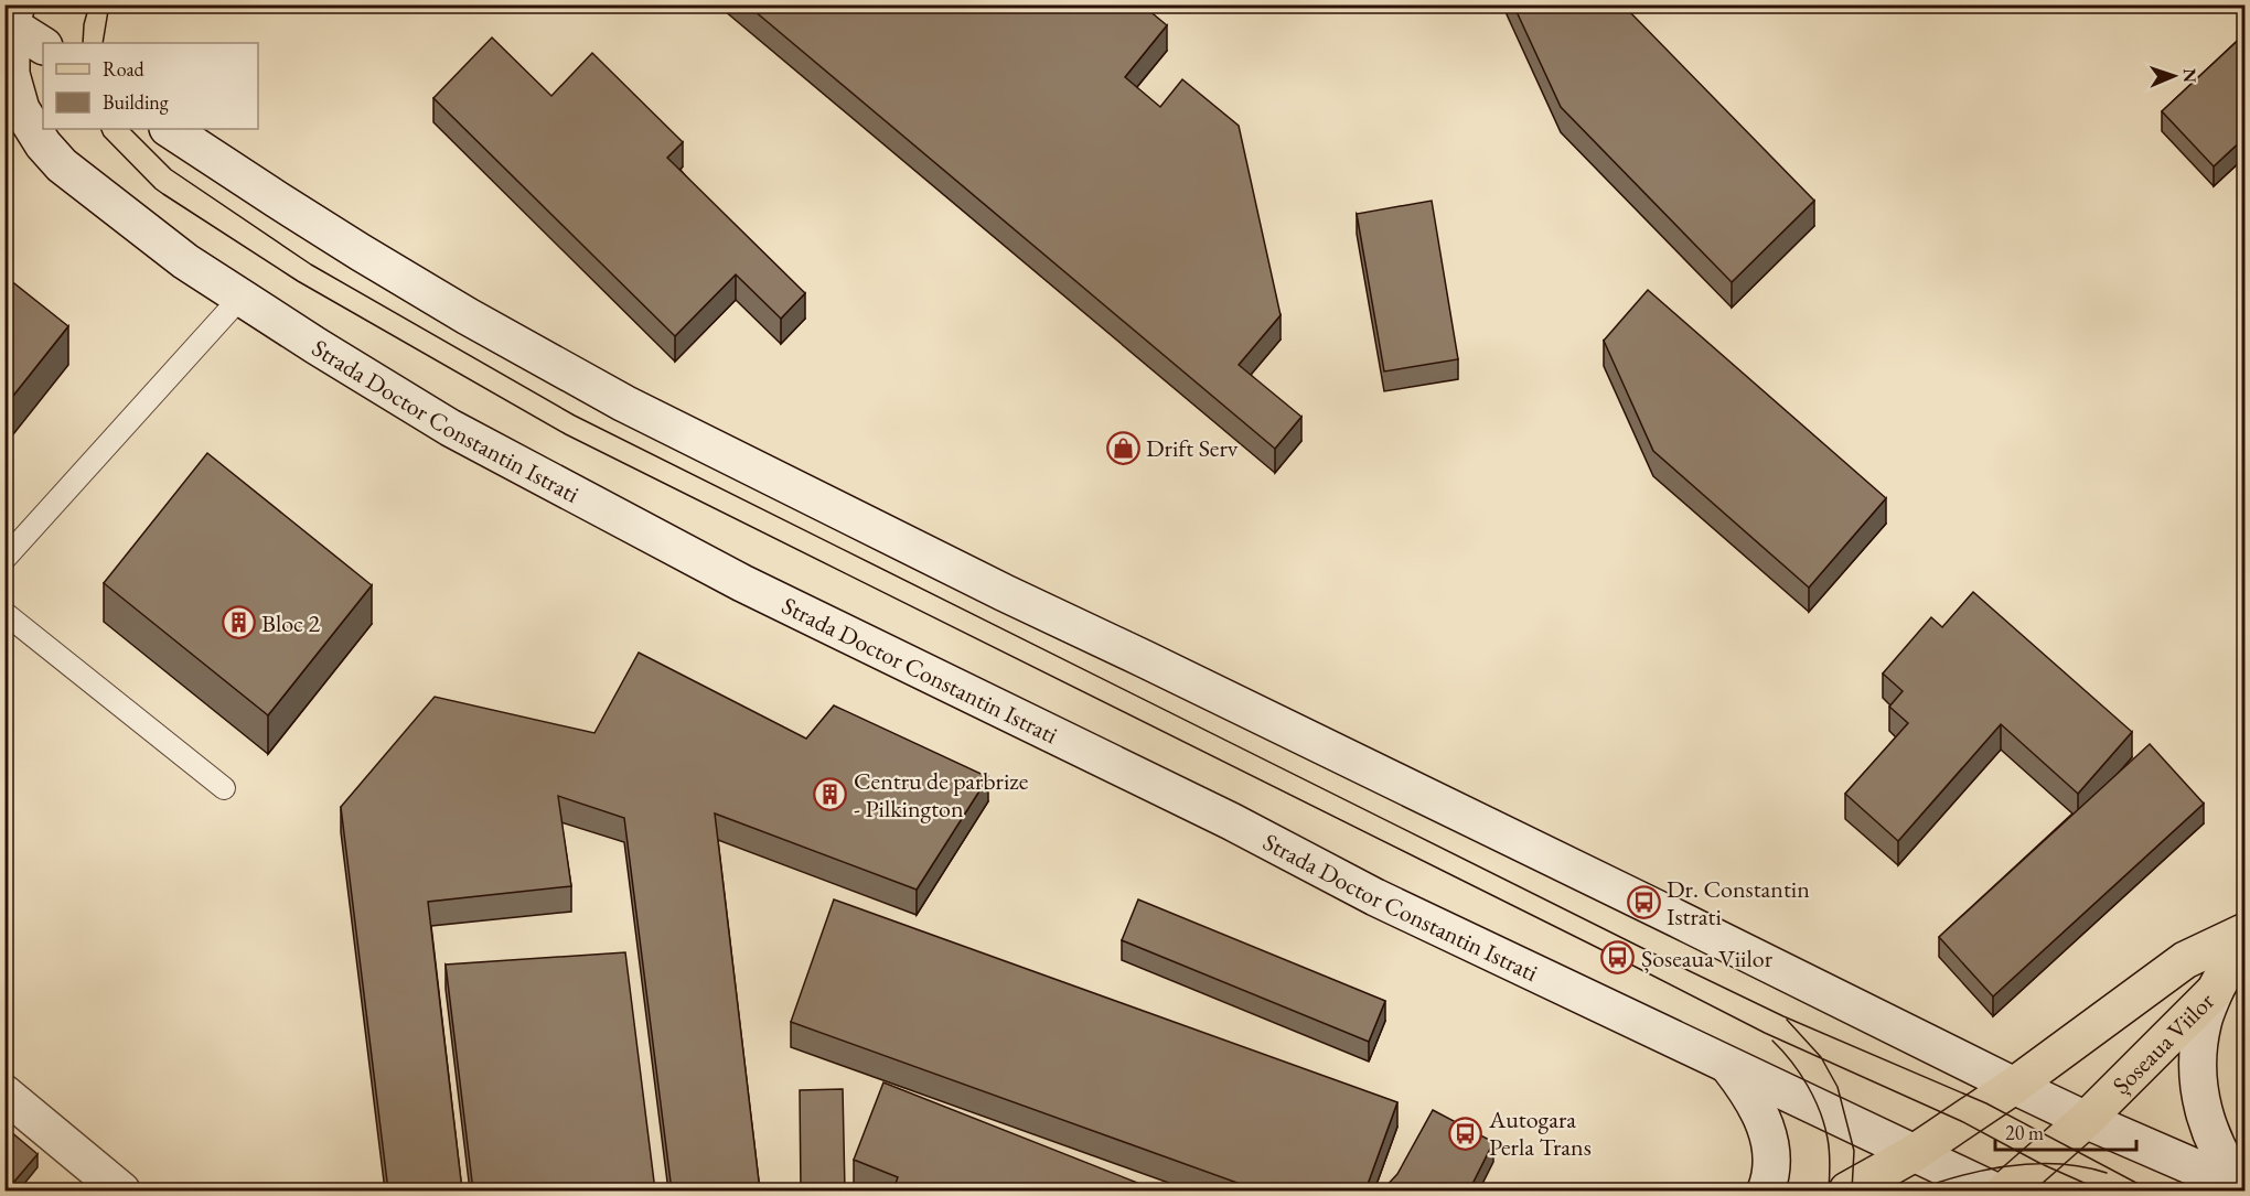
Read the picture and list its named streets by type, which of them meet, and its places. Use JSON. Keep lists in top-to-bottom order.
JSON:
{
  "streets": {
    "main road": ["Strada Doctor Constantin Istrati", "Șoseaua Viilor"]
  },
  "crossings": [
    ["Strada Doctor Constantin Istrati", "Șoseaua Viilor"]
  ],
  "places": {
    "shop": ["Drift Serv"],
    "building": ["Bloc 2", "Centru de parbrize - Pilkington"],
    "bus stop": ["Dr. Constantin Istrati", "Șoseaua Viilor", "Autogara Perla Trans"]
  },
  "legend": ["Road", "Building"],
  "scale_bar": "20 m",
  "north": "right"
}
